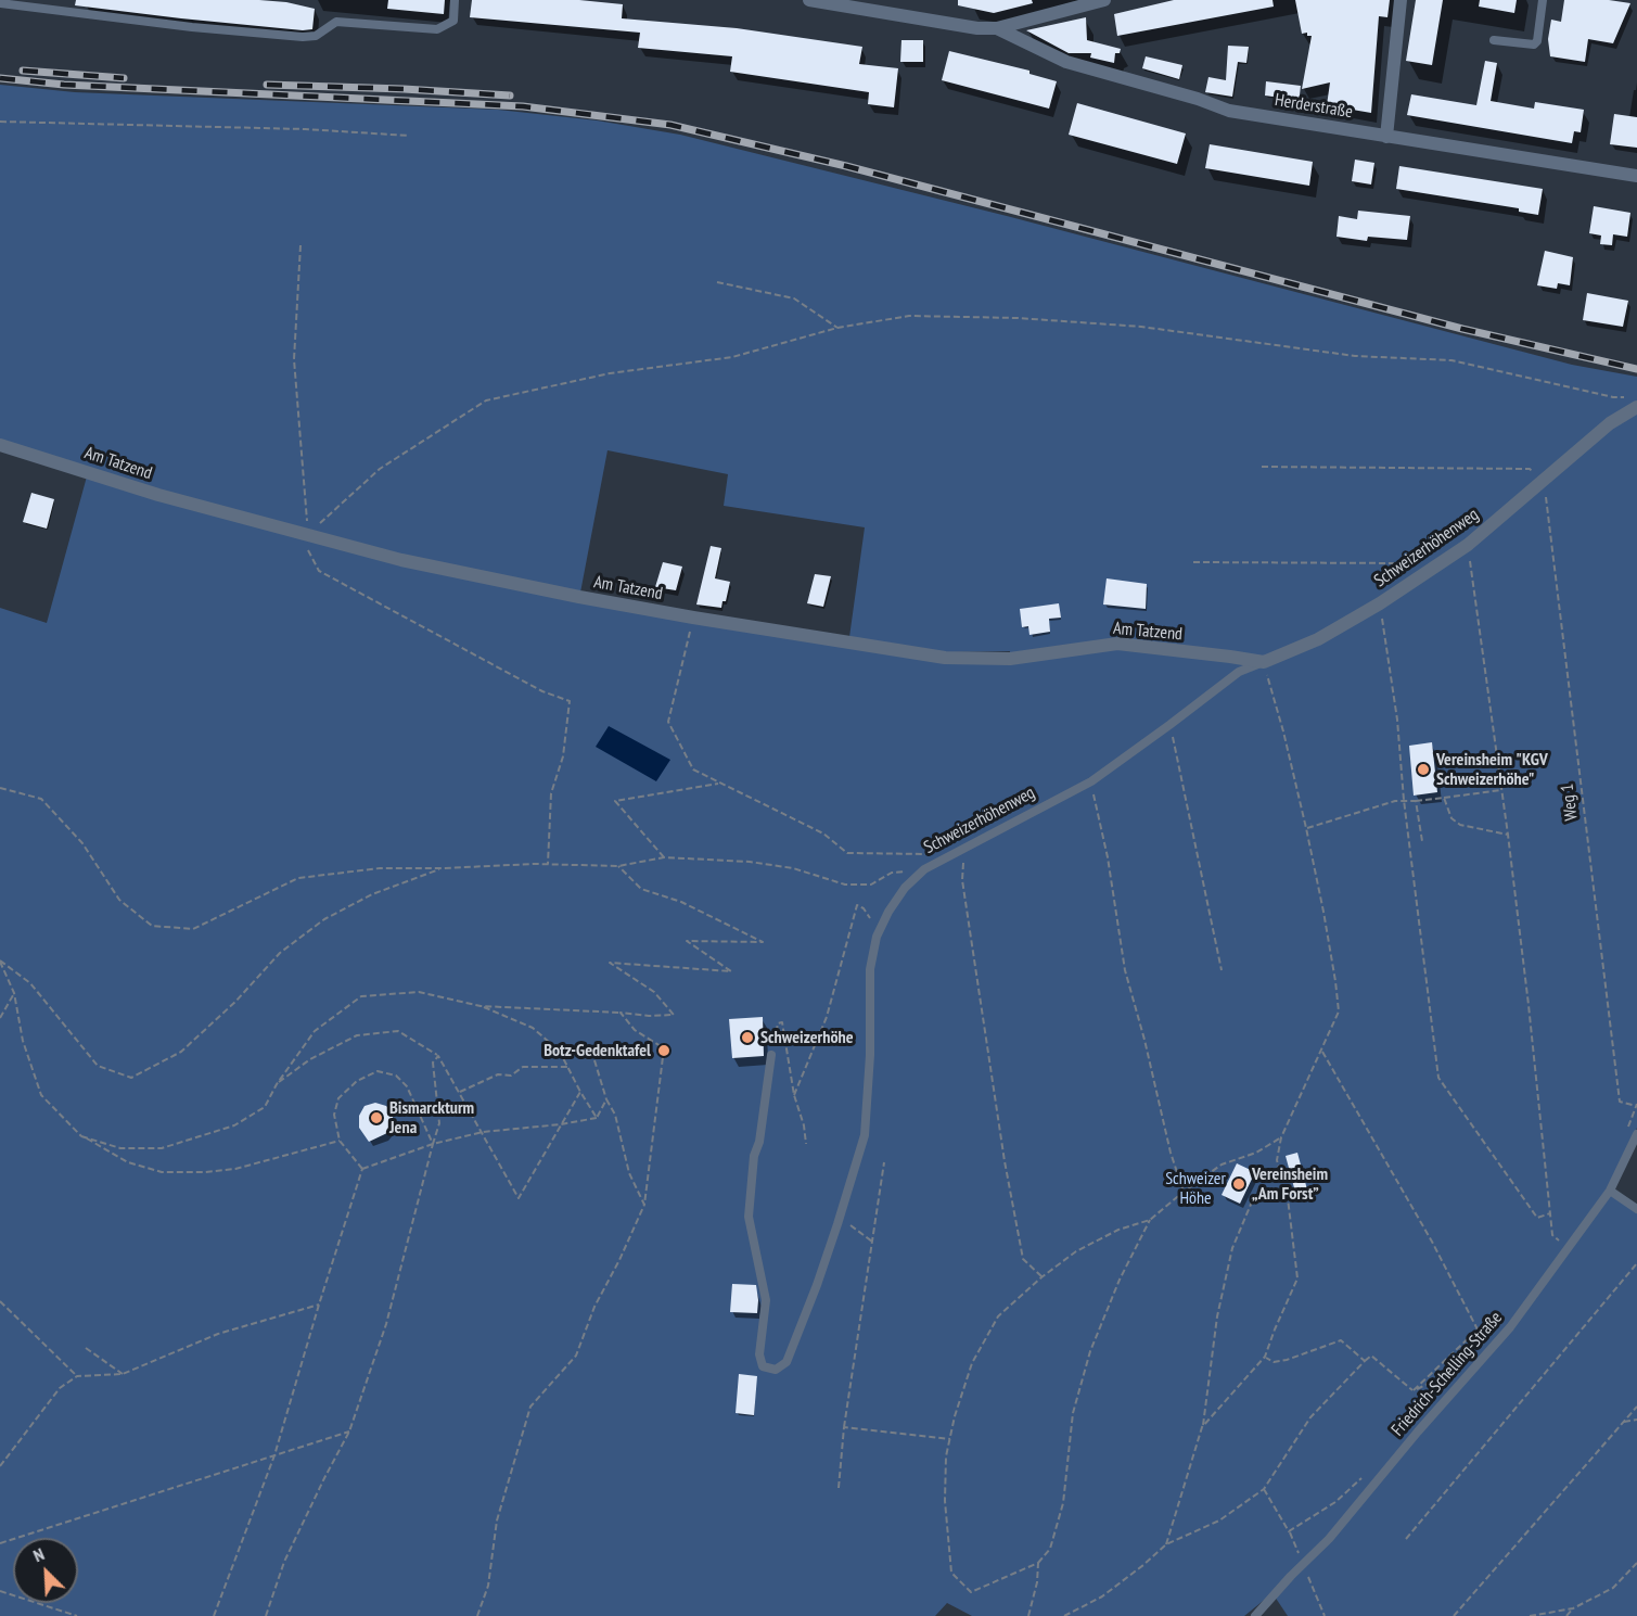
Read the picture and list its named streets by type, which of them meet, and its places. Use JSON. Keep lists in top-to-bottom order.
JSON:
{
  "streets": {
    "street": ["Herderstraße", "Am Tatzend", "Schweizerhöhenweg"],
    "lane": ["Friedrich-Schelling-Straße"],
    "path": ["Weg 1"]
  },
  "crossings": [
    ["Am Tatzend", "Schweizerhöhenweg"],
    ["Schweizerhöhenweg", "Weg 1"]
  ],
  "parks": ["Schweizer Höhe"],
  "places": [
    "Vereinsheim \"KGV Schweizerhöhe\"",
    "Schweizerhöhe",
    "Botz-Gedenktafel",
    "Bismarckturm Jena",
    "Vereinsheim „Am Forst”"
  ],
  "north": "top left"
}
